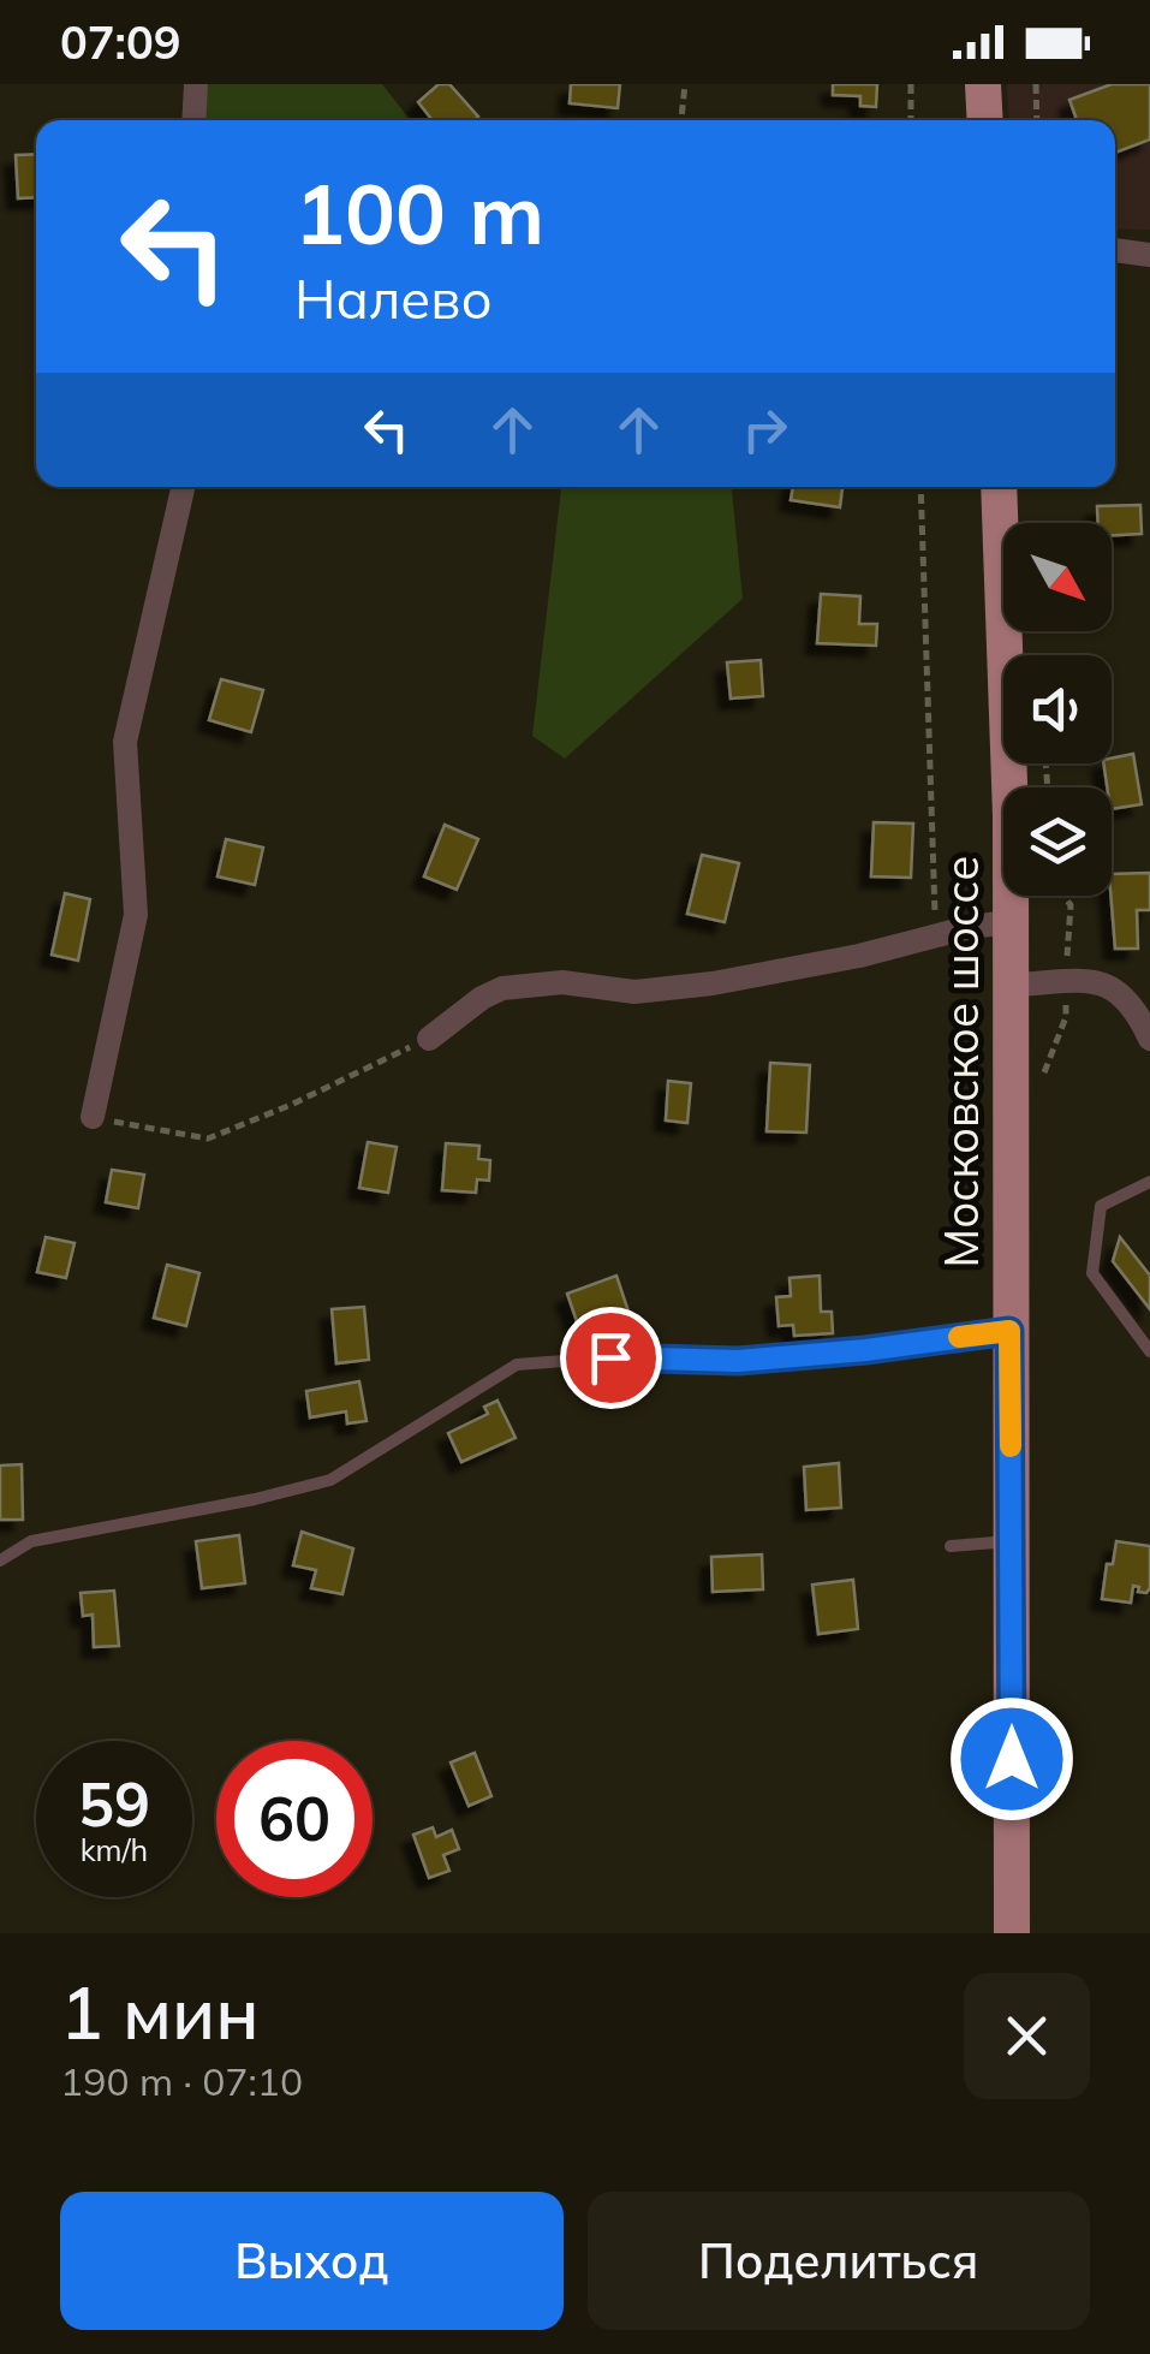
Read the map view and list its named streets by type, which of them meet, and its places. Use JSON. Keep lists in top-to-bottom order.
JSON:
{
  "streets": {
    "main road": ["Московское шоссе"]
  },
  "north": "bottom right",
  "page": {
    "status": "07:09",
    "turn": ["100 m", "Налево"],
    "speed": "59 km/h",
    "limit": "60",
    "heading": ["1 мин", "190 m · 07:10"],
    "buttons": ["Выход", "Поделиться"]
  }
}
